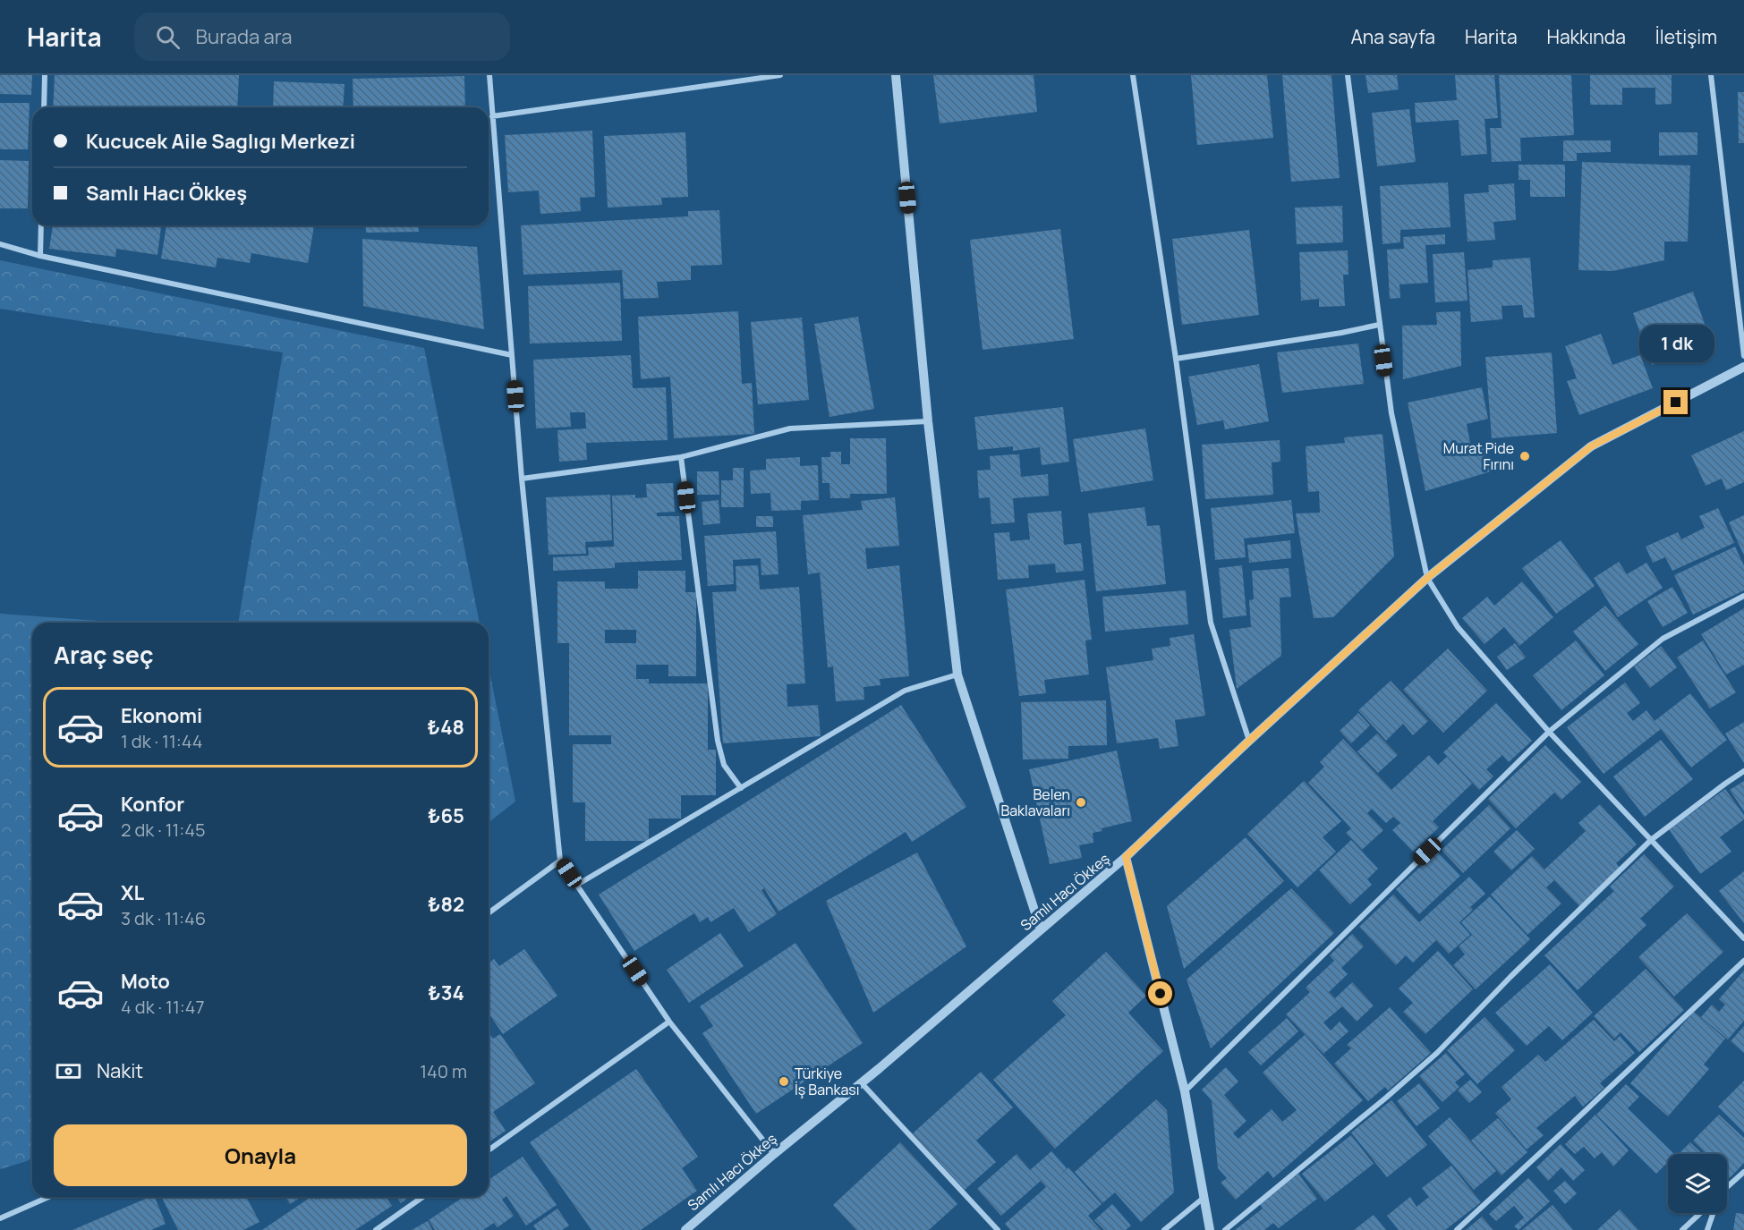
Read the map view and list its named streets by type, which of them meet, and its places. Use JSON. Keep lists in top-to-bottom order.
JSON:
{
  "streets": {
    "street": ["Samlı Hacı Ökkeş"]
  },
  "places": ["Murat Pide Fırını", "Belen Baklavaları", "Türkiye İş Bankası"],
  "page": {
    "header": "Harita",
    "search": "Burada ara",
    "nav": [
      "Ana sayfa",
      "Harita",
      "Hakkında",
      "İletişim"
    ],
    "banner": ["Kucucek Aile Saglıgı Merkezi", "Samlı Hacı Ökkeş"],
    "bubble": "1 dk",
    "heading": "Araç seç",
    "list": [
      {
        "name": "Ekonomi",
        "note": "1 dk · 11:44",
        "value": "₺48"
      },
      {
        "name": "Konfor",
        "note": "2 dk · 11:45",
        "value": "₺65"
      },
      {
        "name": "XL",
        "note": "3 dk · 11:46",
        "value": "₺82"
      },
      {
        "name": "Moto",
        "note": "4 dk · 11:47",
        "value": "₺34"
      }
    ],
    "pay": ["Nakit", "140 m"],
    "buttons": "Onayla"
  }
}
